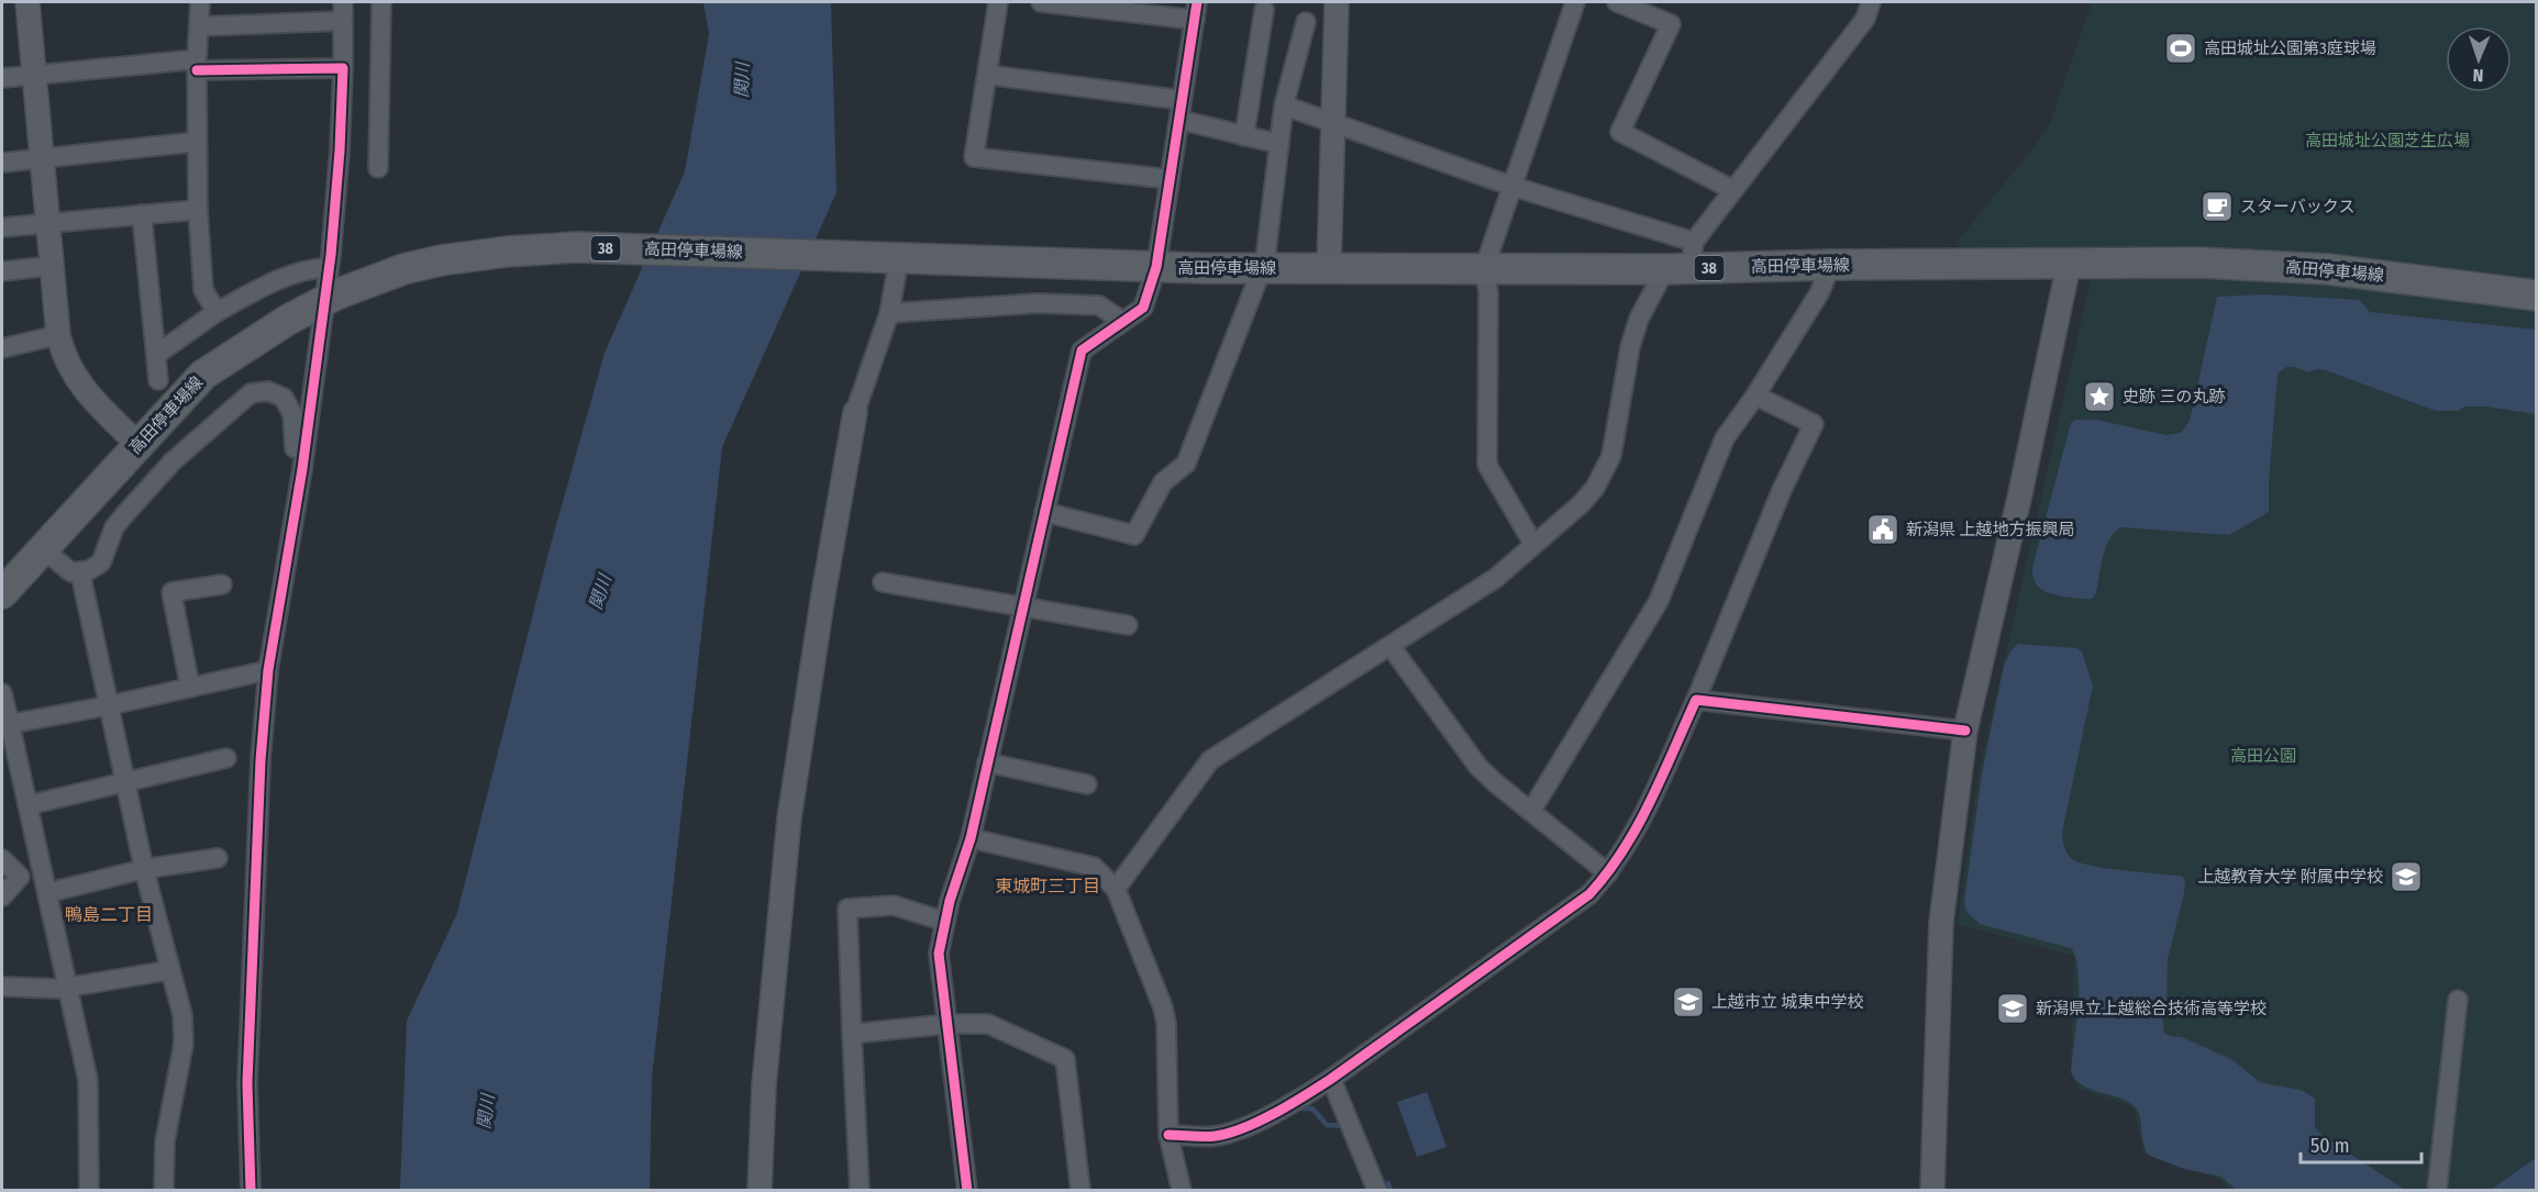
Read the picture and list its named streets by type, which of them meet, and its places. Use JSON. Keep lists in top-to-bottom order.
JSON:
{
  "streets": {
    "main road": ["38", "高田停車場線"]
  },
  "districts": ["東城町三丁目", "鴨島二丁目"],
  "water": ["関川"],
  "parks": ["高田城址公園芝生広場", "高田公園"],
  "places": {
    "sports": ["高田城址公園第3庭球場"],
    "cafe": ["スターバックス"],
    "place": ["史跡 三の丸跡"],
    "public building": ["新潟県 上越地方振興局"],
    "school or university": ["上越教育大学 附属中学校", "上越市立 城東中学校", "新潟県立上越総合技術高等学校"]
  },
  "scale_bar": "50 m",
  "north": "bottom"
}
